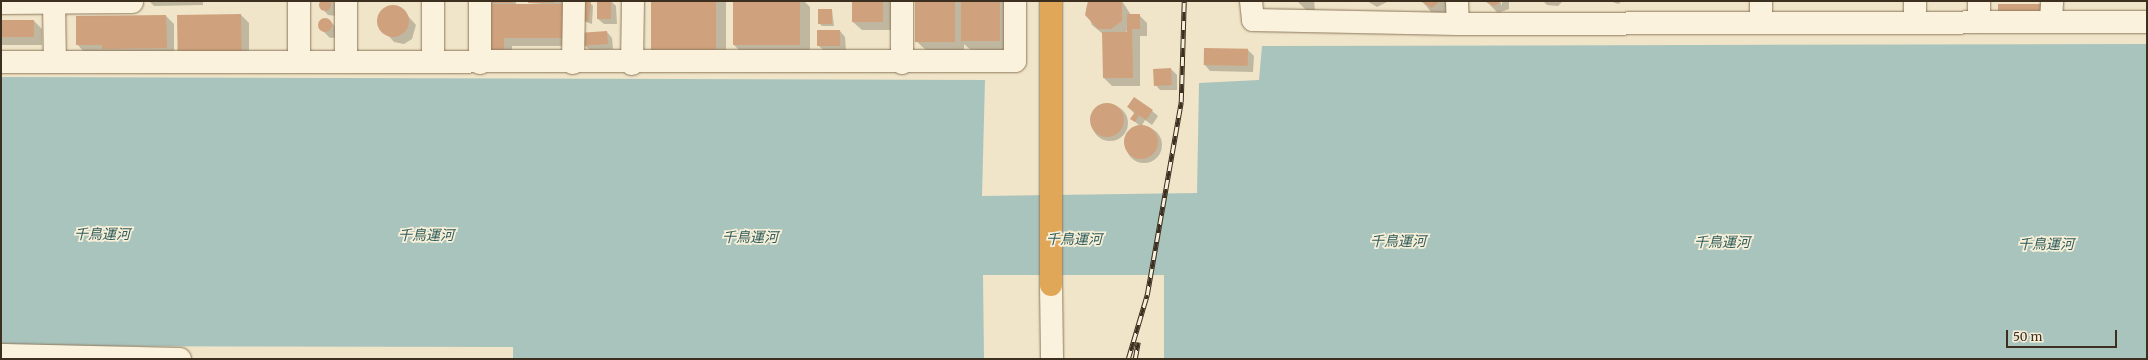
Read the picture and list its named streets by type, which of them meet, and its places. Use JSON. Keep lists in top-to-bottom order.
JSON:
{
  "water": ["千鳥運河"],
  "scale_bar": "50 m"
}
